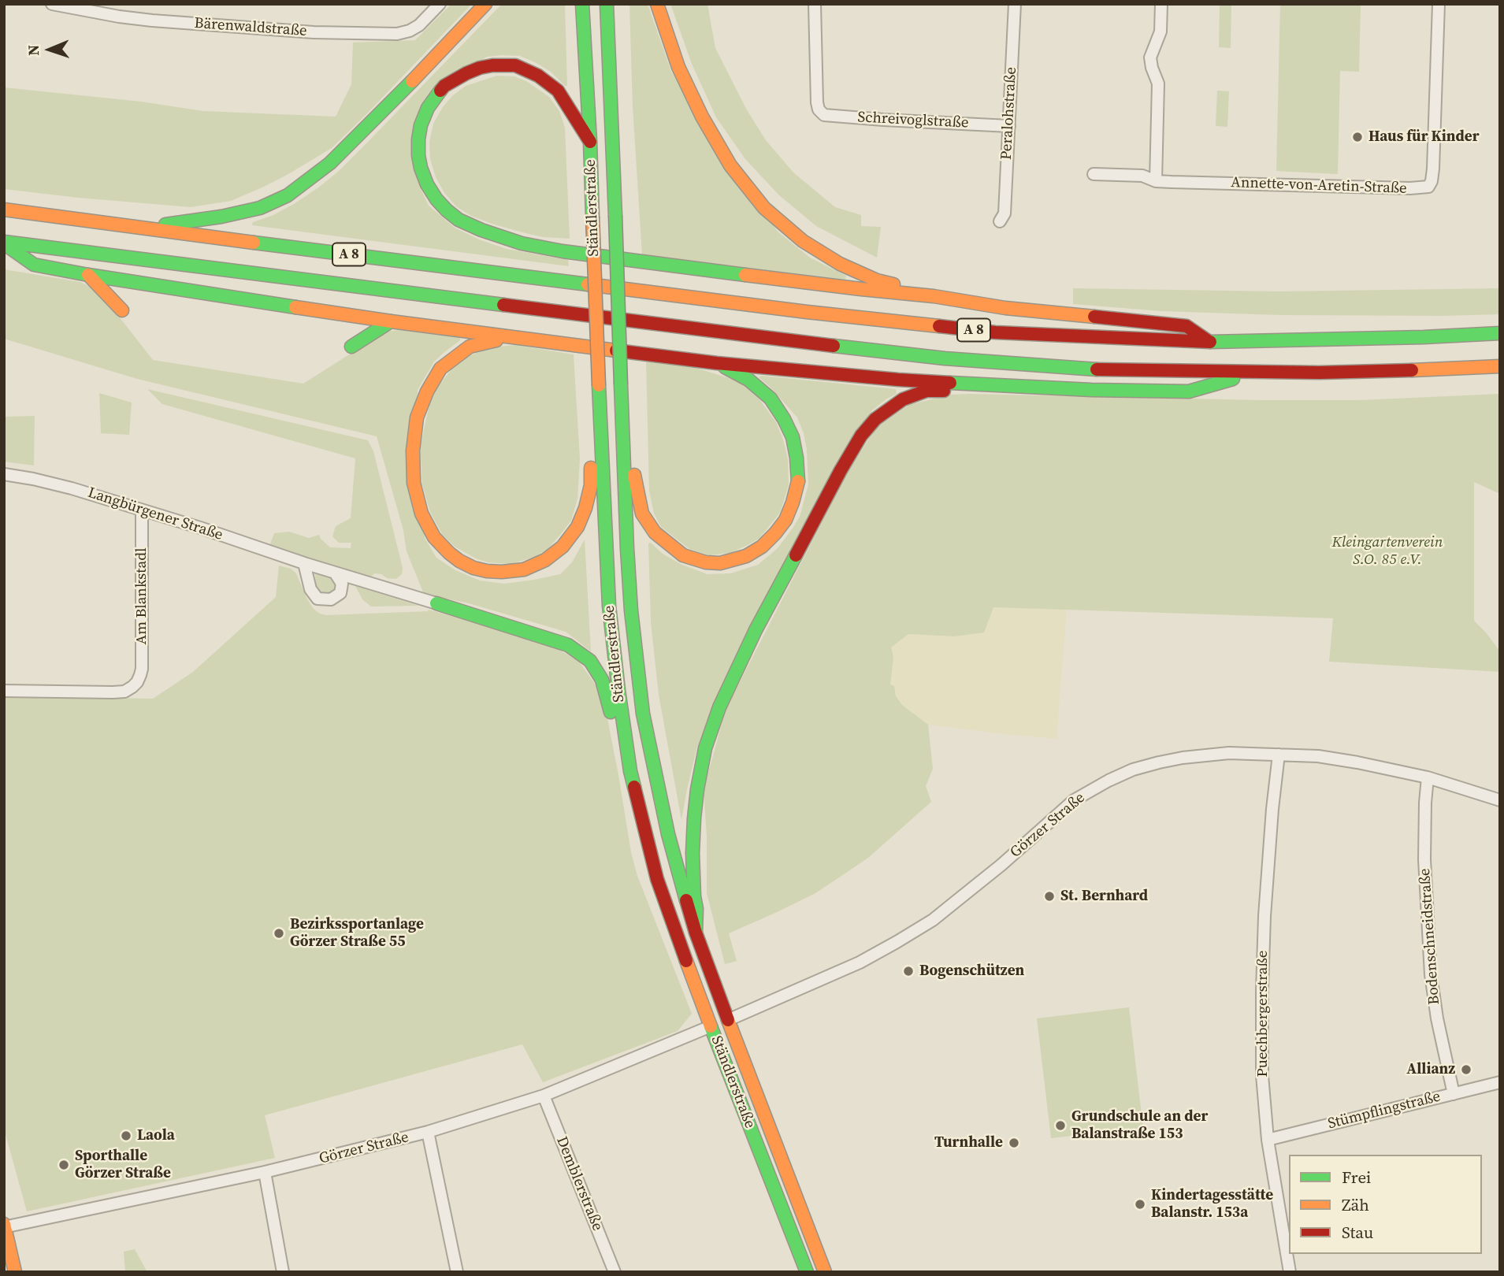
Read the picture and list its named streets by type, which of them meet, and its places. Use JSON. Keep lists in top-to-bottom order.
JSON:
{
  "streets": {
    "main road": ["Ständlerstraße", "A 8"],
    "street": [
      "Bärenwaldstraße",
      "Peralohstraße",
      "Schreivoglstraße",
      "Annette-von-Aretin-Straße",
      "Langbürgener Straße",
      "Am Blankstadl",
      "Görzer Straße",
      "Bodenschneidstraße",
      "Puechbergerstraße",
      "Stümpflingstraße",
      "Demblerstraße"
    ]
  },
  "crossings": [
    ["Peralohstraße", "Schreivoglstraße"],
    ["Ständlerstraße", "Görzer Straße"],
    ["Langbürgener Straße", "Am Blankstadl"],
    ["Görzer Straße", "Bodenschneidstraße"],
    ["Görzer Straße", "Puechbergerstraße"],
    ["Görzer Straße", "Demblerstraße"],
    ["Bodenschneidstraße", "Stümpflingstraße"],
    ["Puechbergerstraße", "Stümpflingstraße"]
  ],
  "parks": ["Kleingartenverein S.O. 85 e.V."],
  "places": [
    "Haus für Kinder",
    "St. Bernhard",
    "Bezirkssportanlage Görzer Straße 55",
    "Bogenschützen",
    "Allianz",
    "Grundschule an der Balanstraße 153",
    "Laola",
    "Turnhalle",
    "Sporthalle Görzer Straße",
    "Kindertagesstätte Balanstr. 153a"
  ],
  "legend": ["Frei", "Zäh", "Stau"],
  "north": "left"
}
